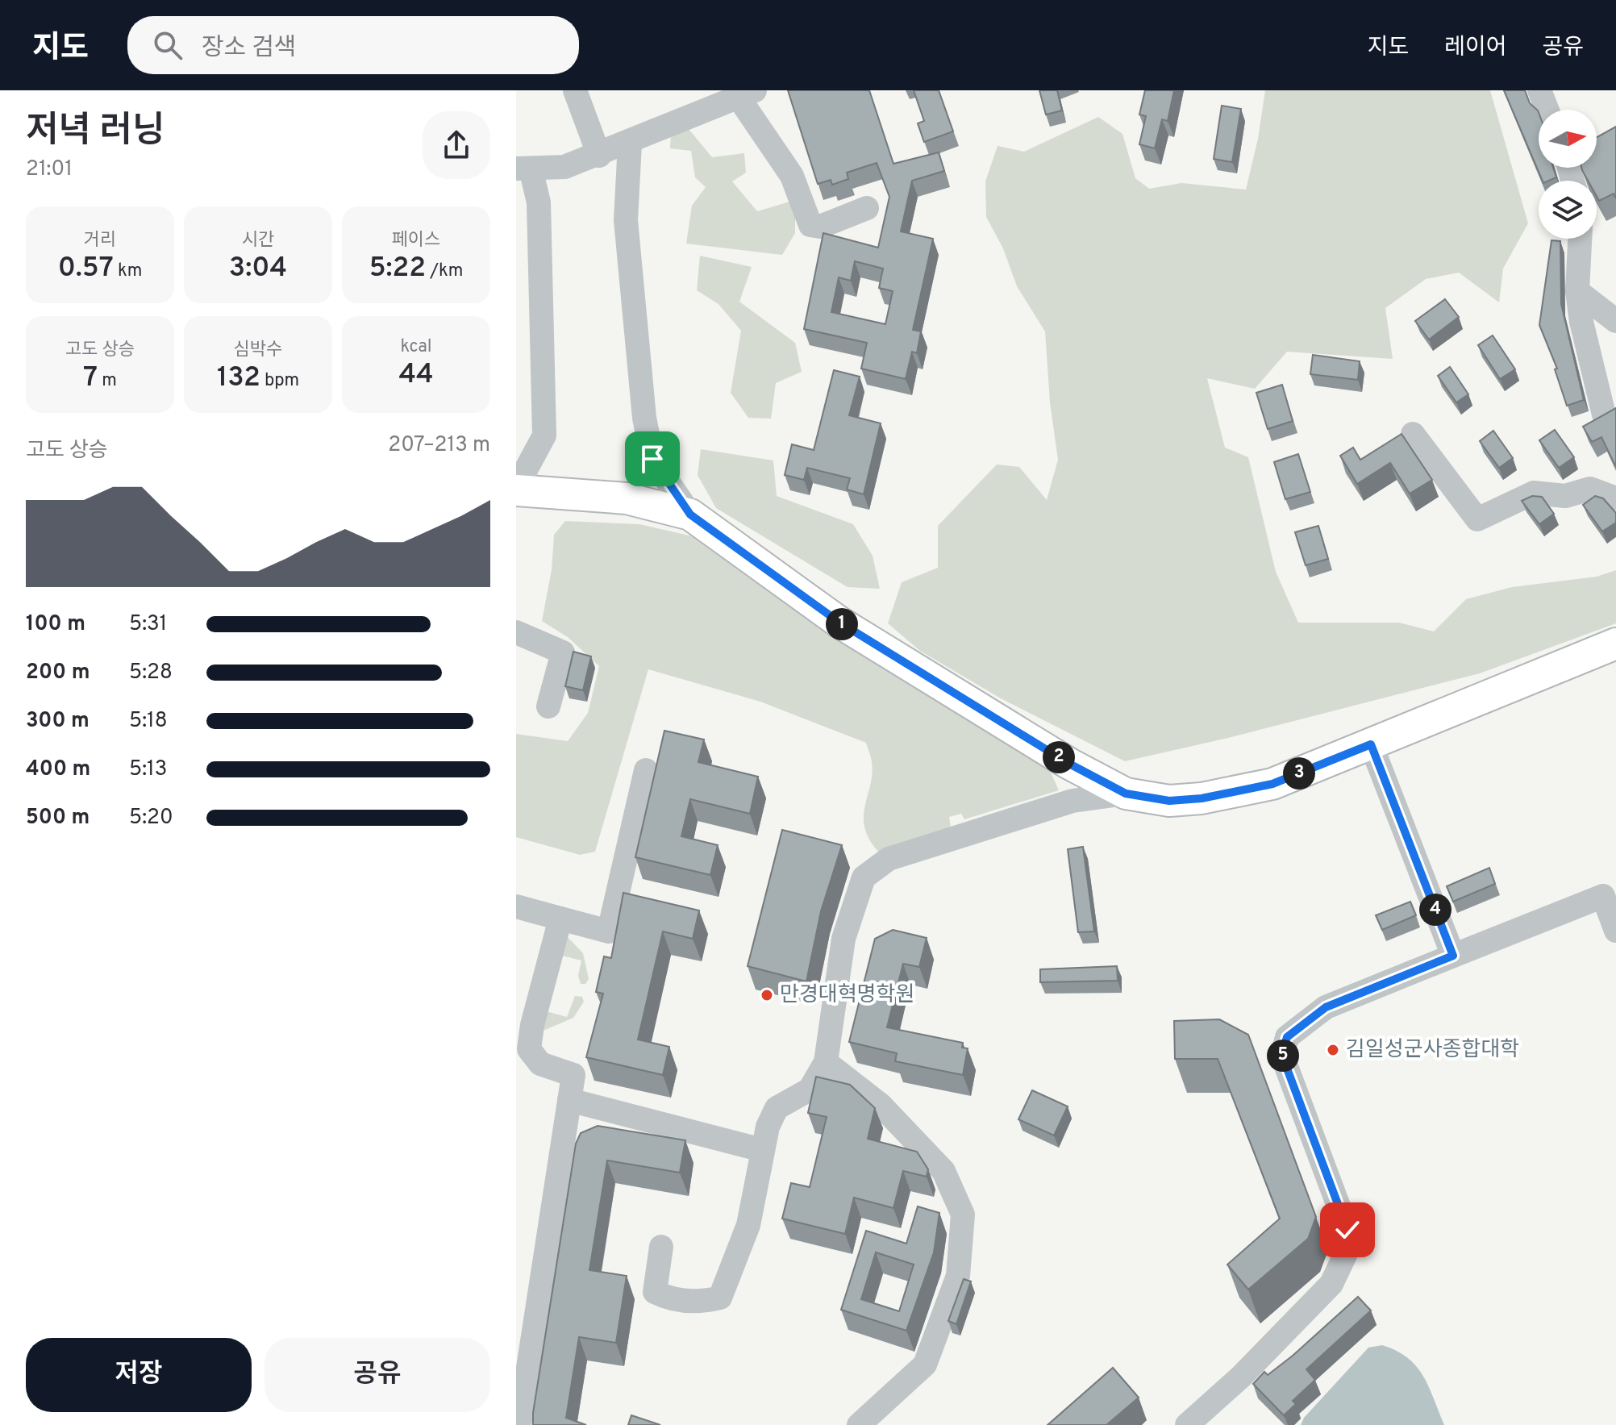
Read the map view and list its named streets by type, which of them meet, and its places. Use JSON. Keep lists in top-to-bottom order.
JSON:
{
  "places": ["만경대혁명학원", "김일성군사종합대학"],
  "north": "right",
  "page": {
    "header": "지도",
    "search": "장소 검색",
    "nav": ["지도", "레이어", "공유"],
    "heading": ["저녁 러닝", "21:01"],
    "stats": [
      ["거리", "0.57 km"],
      ["시간", "3:04"],
      ["페이스", "5:22 /km"],
      ["고도 상승", "7 m"],
      ["심박수", "132 bpm"],
      ["kcal", "44"]
    ],
    "chart": ["고도 상승", "207–213 m"],
    "list": [
      {
        "name": "100 m",
        "note": "5:31"
      },
      {
        "name": "200 m",
        "note": "5:28"
      },
      {
        "name": "300 m",
        "note": "5:18"
      },
      {
        "name": "400 m",
        "note": "5:13"
      },
      {
        "name": "500 m",
        "note": "5:20"
      }
    ],
    "pins": [
      "1",
      "2",
      "3",
      "4",
      "5"
    ],
    "buttons": ["저장", "공유"]
  }
}
